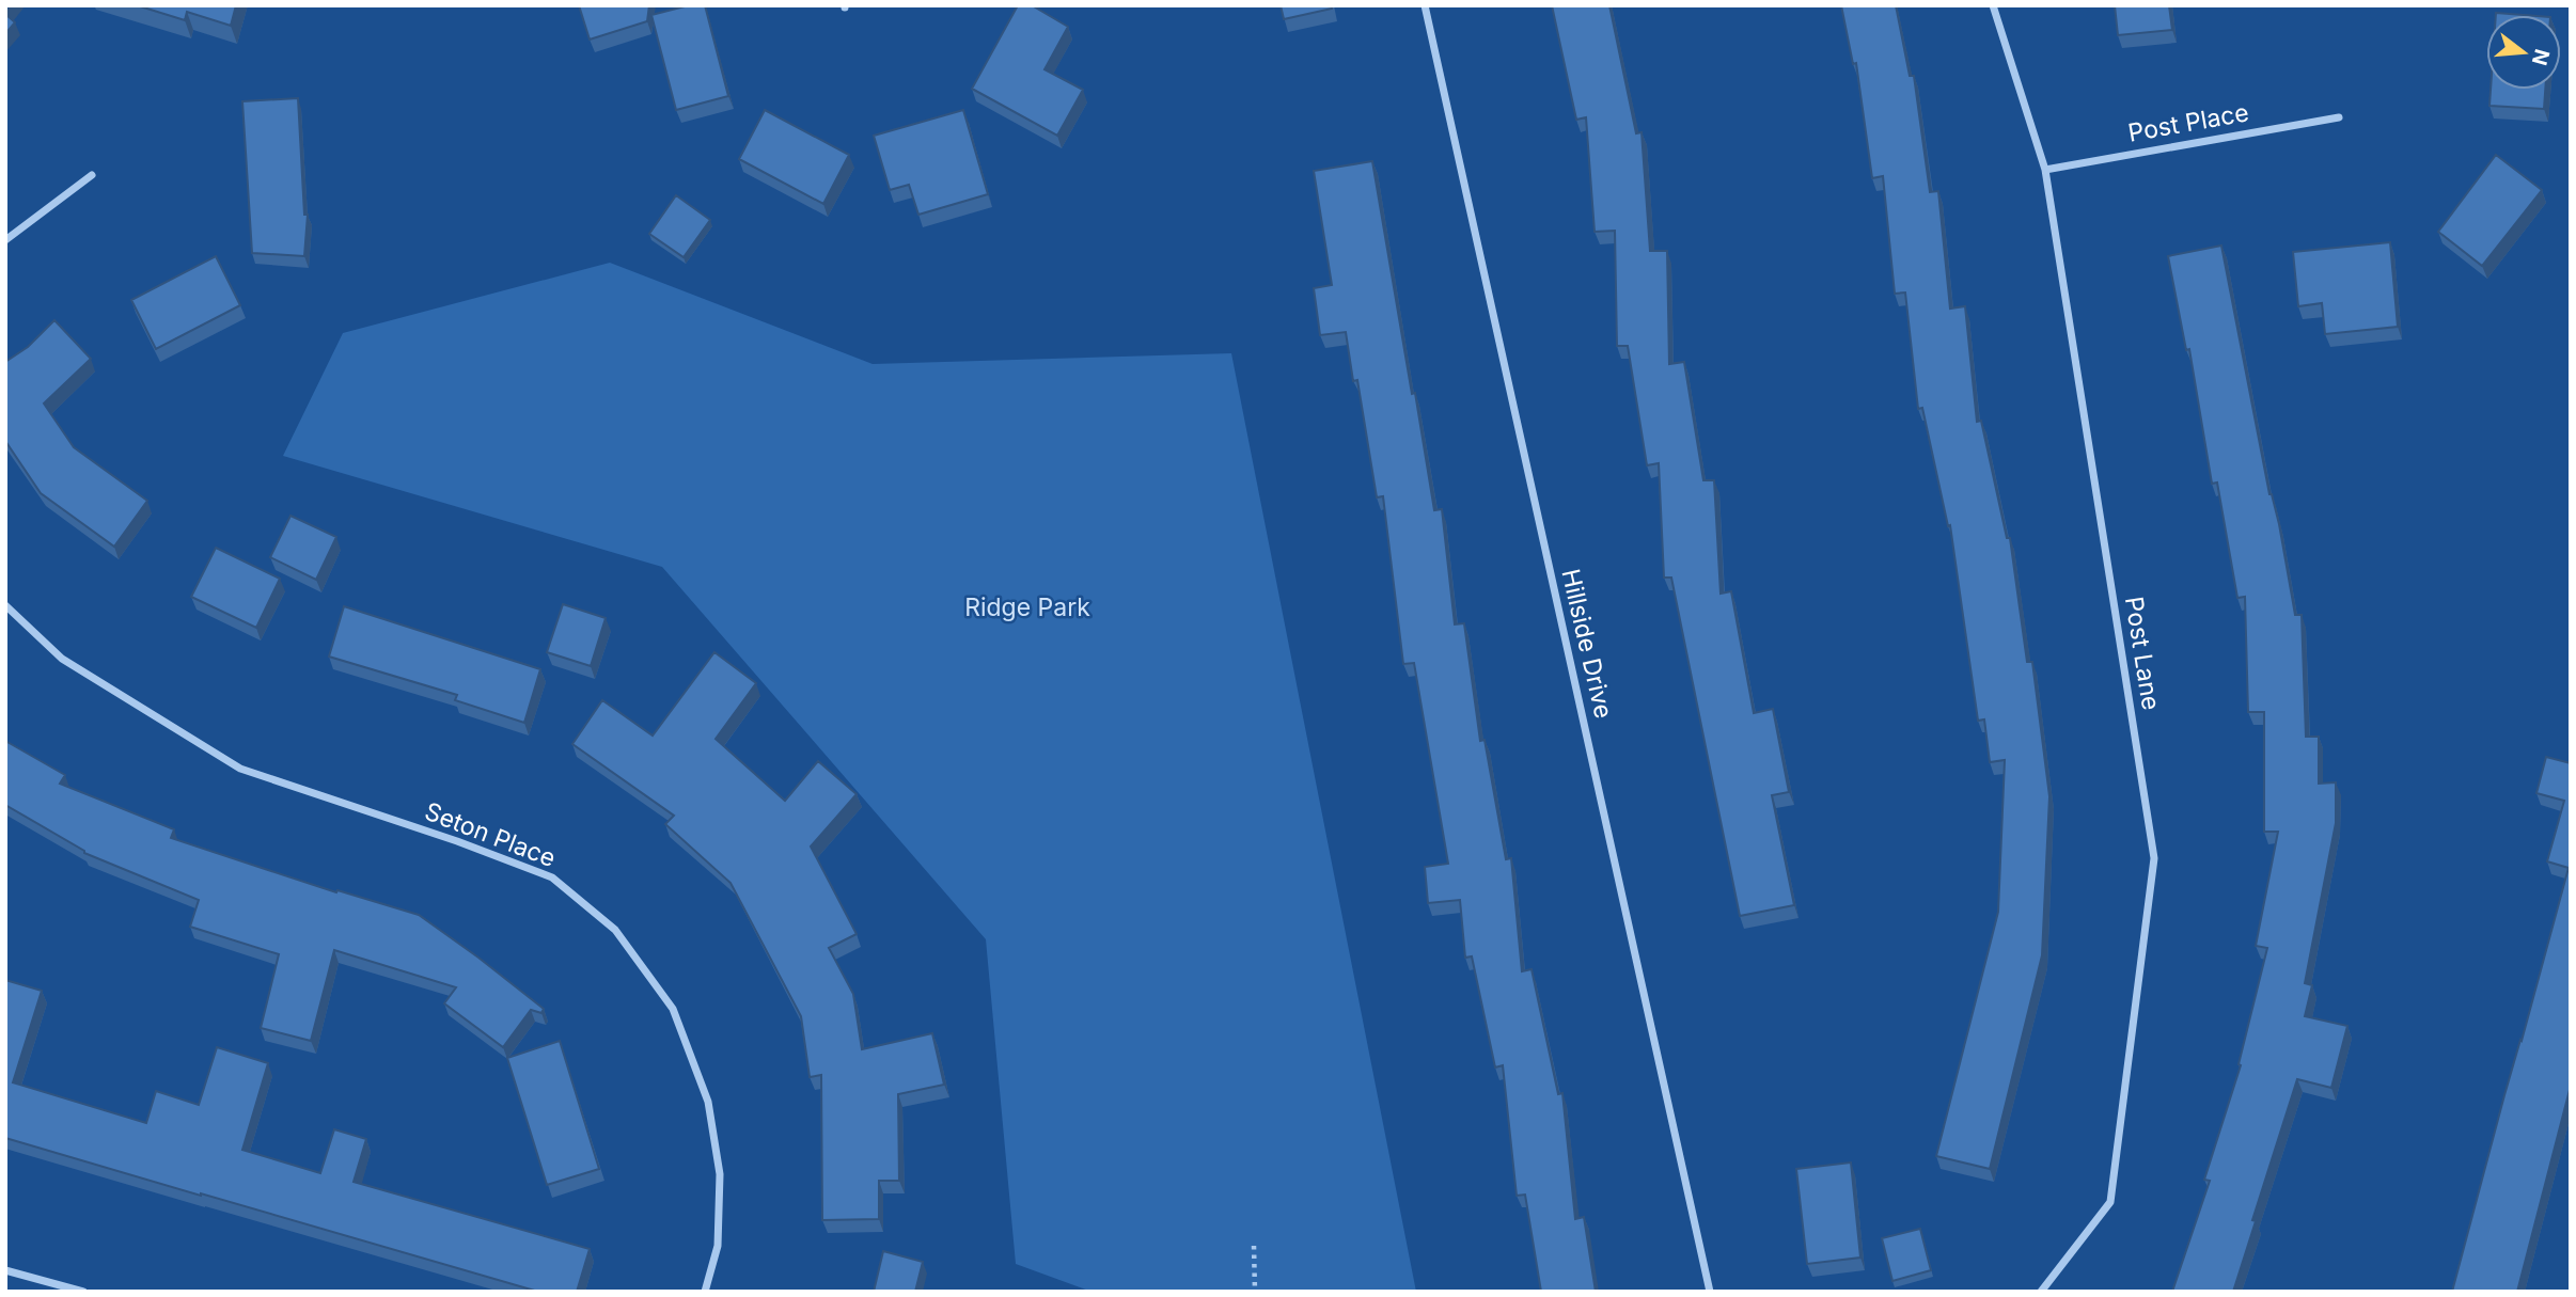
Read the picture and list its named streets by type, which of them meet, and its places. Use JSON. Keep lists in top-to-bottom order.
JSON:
{
  "streets": {
    "street": [
      "Post Place",
      "Hillside Drive",
      "Post Lane",
      "Seton Place"
    ]
  },
  "crossings": [
    ["Post Place", "Post Lane"]
  ],
  "parks": ["Ridge Park"],
  "north": "right"
}
